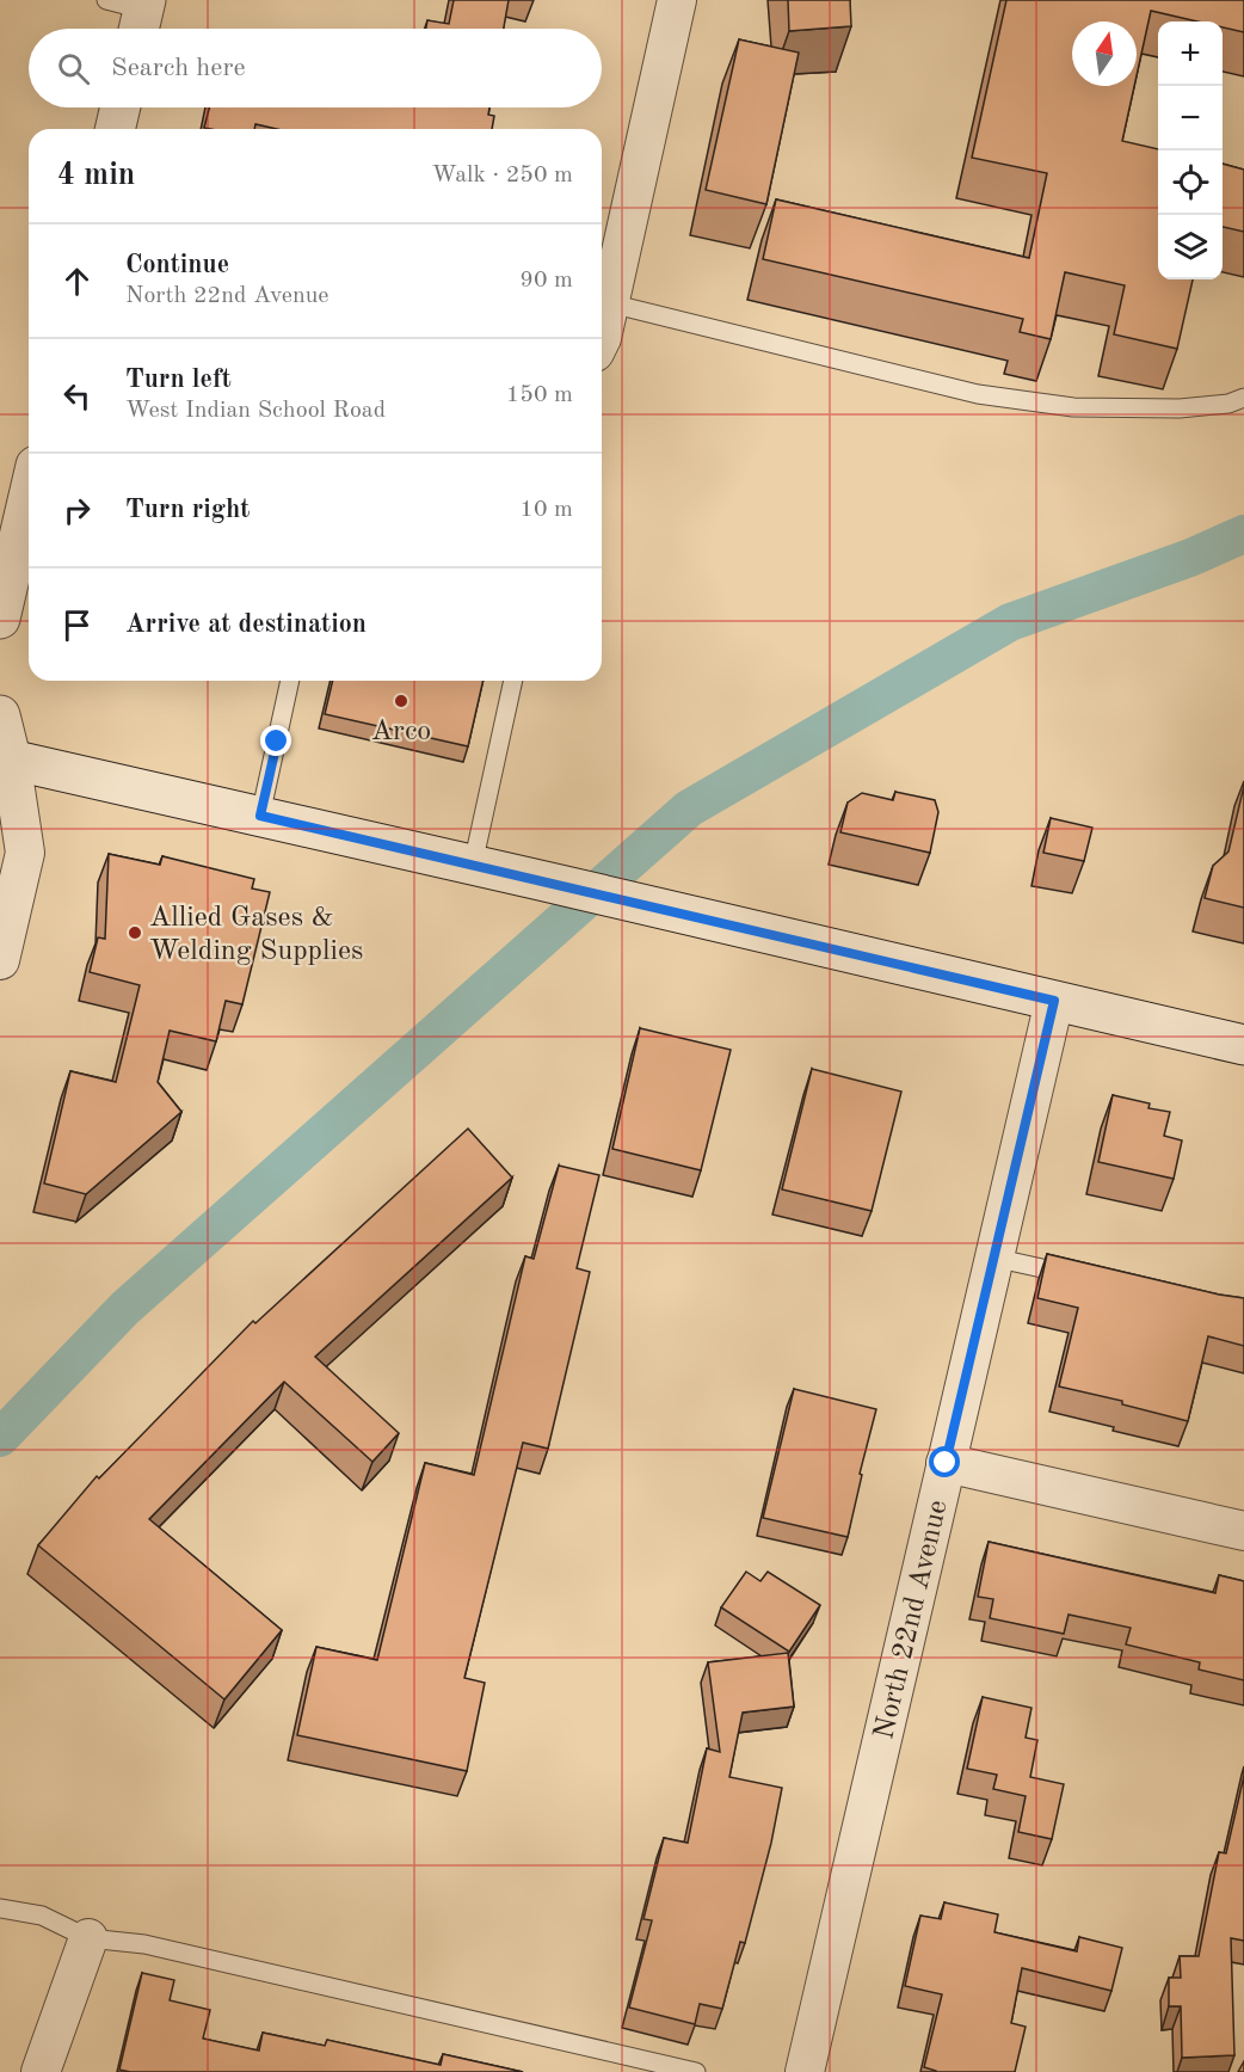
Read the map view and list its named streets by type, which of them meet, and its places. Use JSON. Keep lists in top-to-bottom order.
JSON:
{
  "streets": {
    "street": ["North 22nd Avenue"]
  },
  "places": ["Arco", "Allied Gases & Welding Supplies"],
  "north": "top",
  "page": {
    "map_buttons": ["+", "−"],
    "search": "Search here",
    "heading": ["4 min", "Walk · 250 m"],
    "list": [
      ["Continue", "North 22nd Avenue", "90 m"],
      ["Turn left", "West Indian School Road", "150 m"],
      ["Turn right", "10 m"],
      "Arrive at destination"
    ]
  }
}
